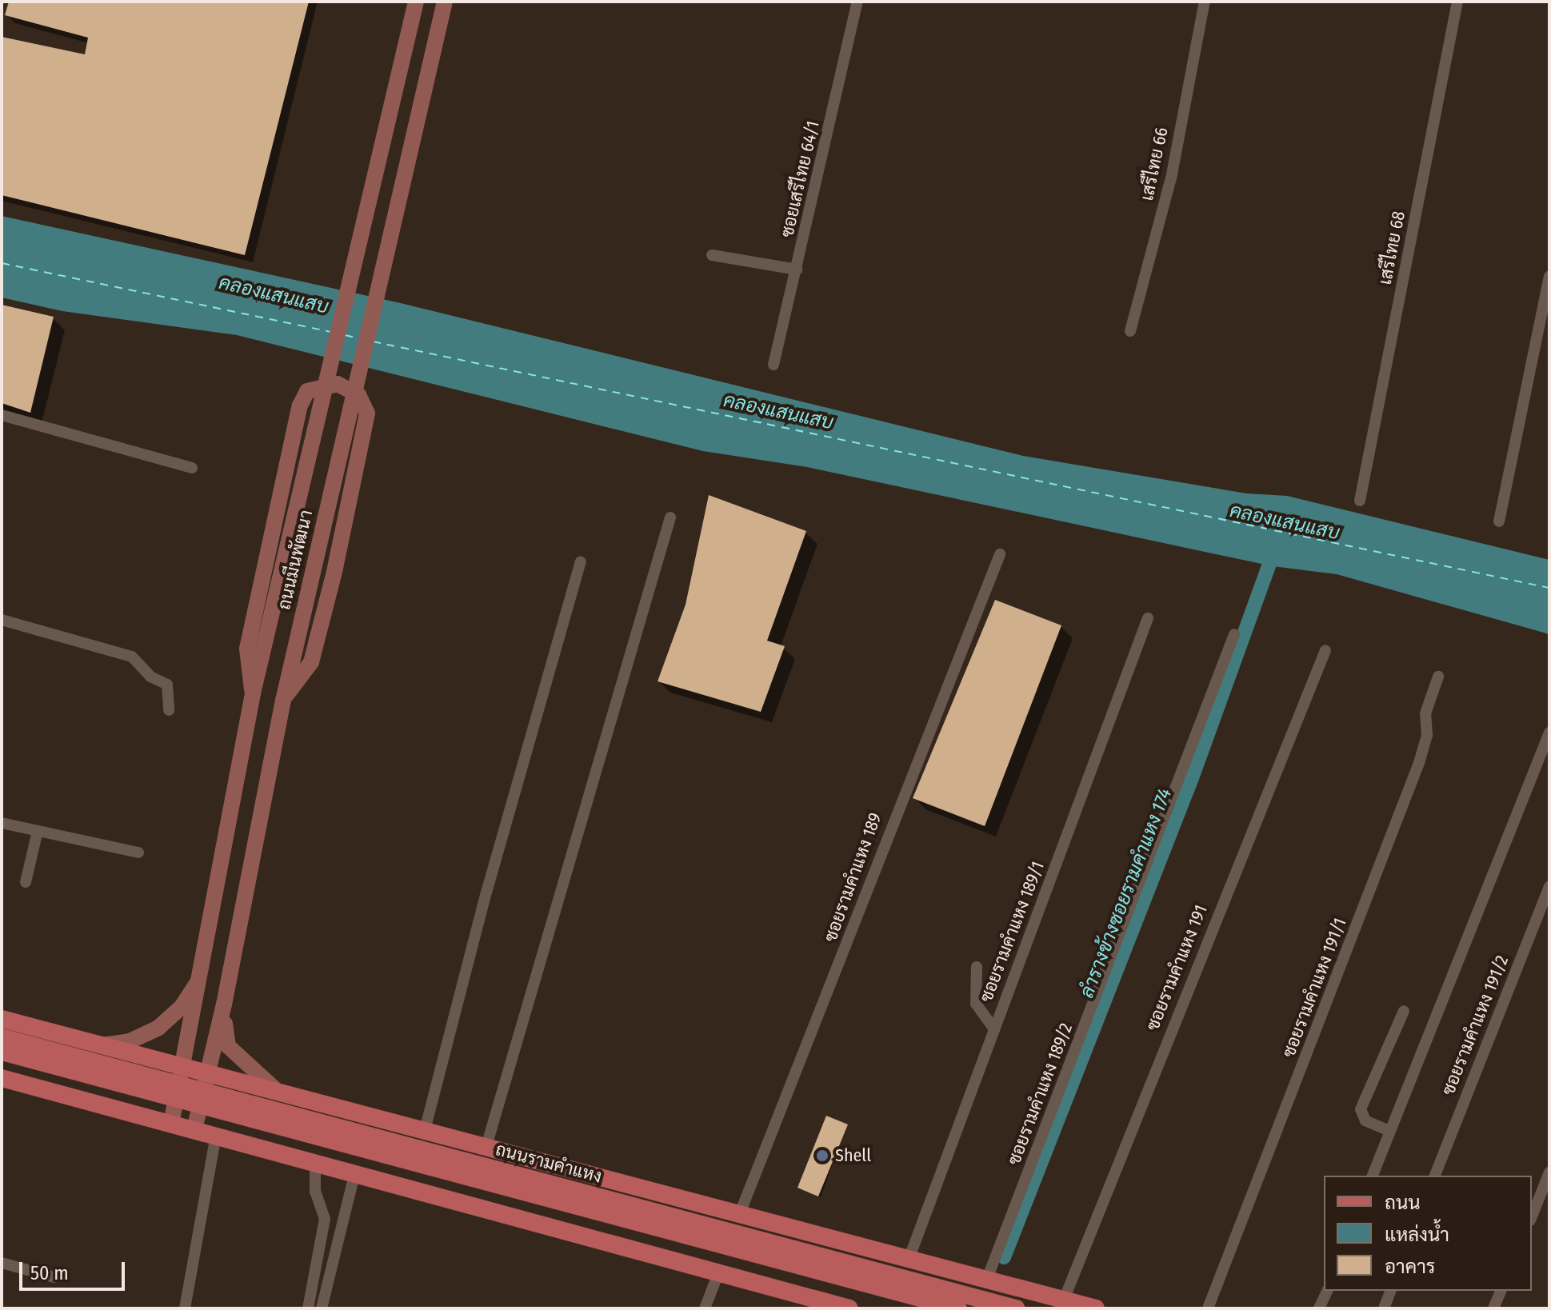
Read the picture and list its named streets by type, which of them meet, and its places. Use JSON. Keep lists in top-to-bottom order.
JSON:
{
  "streets": {
    "main road": ["ถนนรามคำแหง"],
    "street": [
      "เสรีไทย 66",
      "ซอยเสรีไทย 64/1",
      "เสรีไทย 68",
      "ถนนมีนพัฒนา",
      "ซอยรามคำแหง 189",
      "ซอยรามคำแหง 189/1",
      "ซอยรามคำแหง 191",
      "ซอยรามคำแหง 191/1",
      "ซอยรามคำแหง 191/2",
      "ซอยรามคำแหง 189/2"
    ]
  },
  "crossings": [
    ["ถนนมีนพัฒนา", "ถนนรามคำแหง"],
    ["ซอยรามคำแหง 189", "ถนนรามคำแหง"],
    ["ซอยรามคำแหง 189/1", "ถนนรามคำแหง"],
    ["ซอยรามคำแหง 191", "ถนนรามคำแหง"],
    ["ซอยรามคำแหง 189/2", "ถนนรามคำแหง"]
  ],
  "water": ["คลองแสนแสบ", "ลำรางข้างซอยรามคำแหง 174"],
  "places": ["Shell"],
  "legend": ["ถนน", "แหล่งน้ำ", "อาคาร"],
  "scale_bar": "50 m"
}
